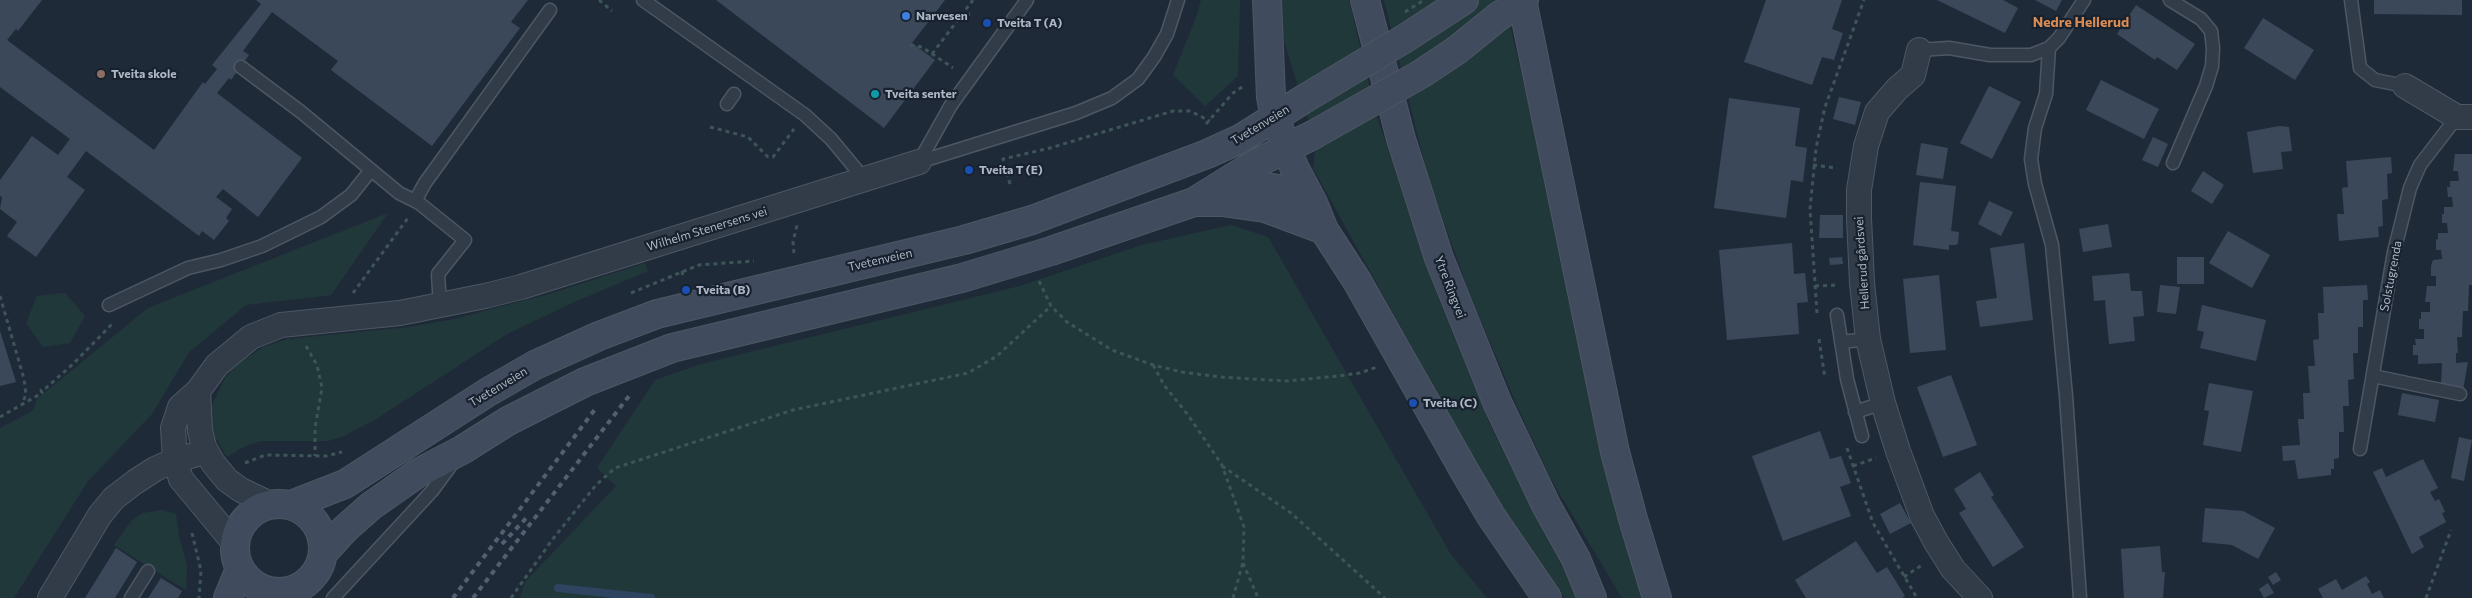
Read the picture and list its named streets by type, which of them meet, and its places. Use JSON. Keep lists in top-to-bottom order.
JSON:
{
  "streets": {
    "main road": ["Tvetenveien", "Ytre Ringvei"],
    "street": ["Wilhelm Stenersens vei", "Hellerud gårdsvei", "Solstugrenda"]
  },
  "crossings": [
    ["Tvetenveien", "Wilhelm Stenersens vei"]
  ],
  "districts": ["Nedre Hellerud"],
  "places": [
    "Narvesen",
    "Tveita T (A)",
    "Tveita skole",
    "Tveita senter",
    "Tveita T (E)",
    "Tveita (B)",
    "Tveita (C)"
  ]
}
